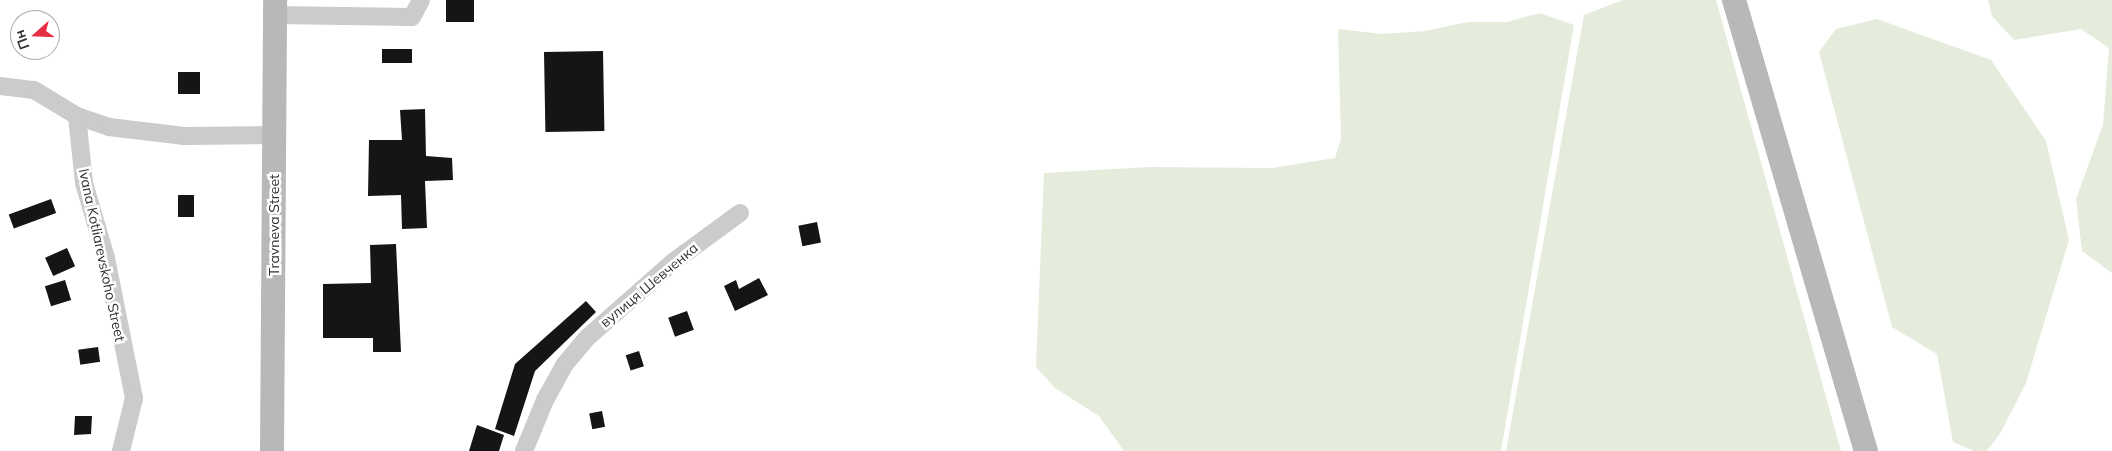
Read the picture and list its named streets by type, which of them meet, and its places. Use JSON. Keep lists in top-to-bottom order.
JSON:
{
  "streets": {
    "street": ["Travneva Street", "Ivana Kotliarevskoho Street", "вулиця Шевченка"]
  },
  "north": "left"
}
